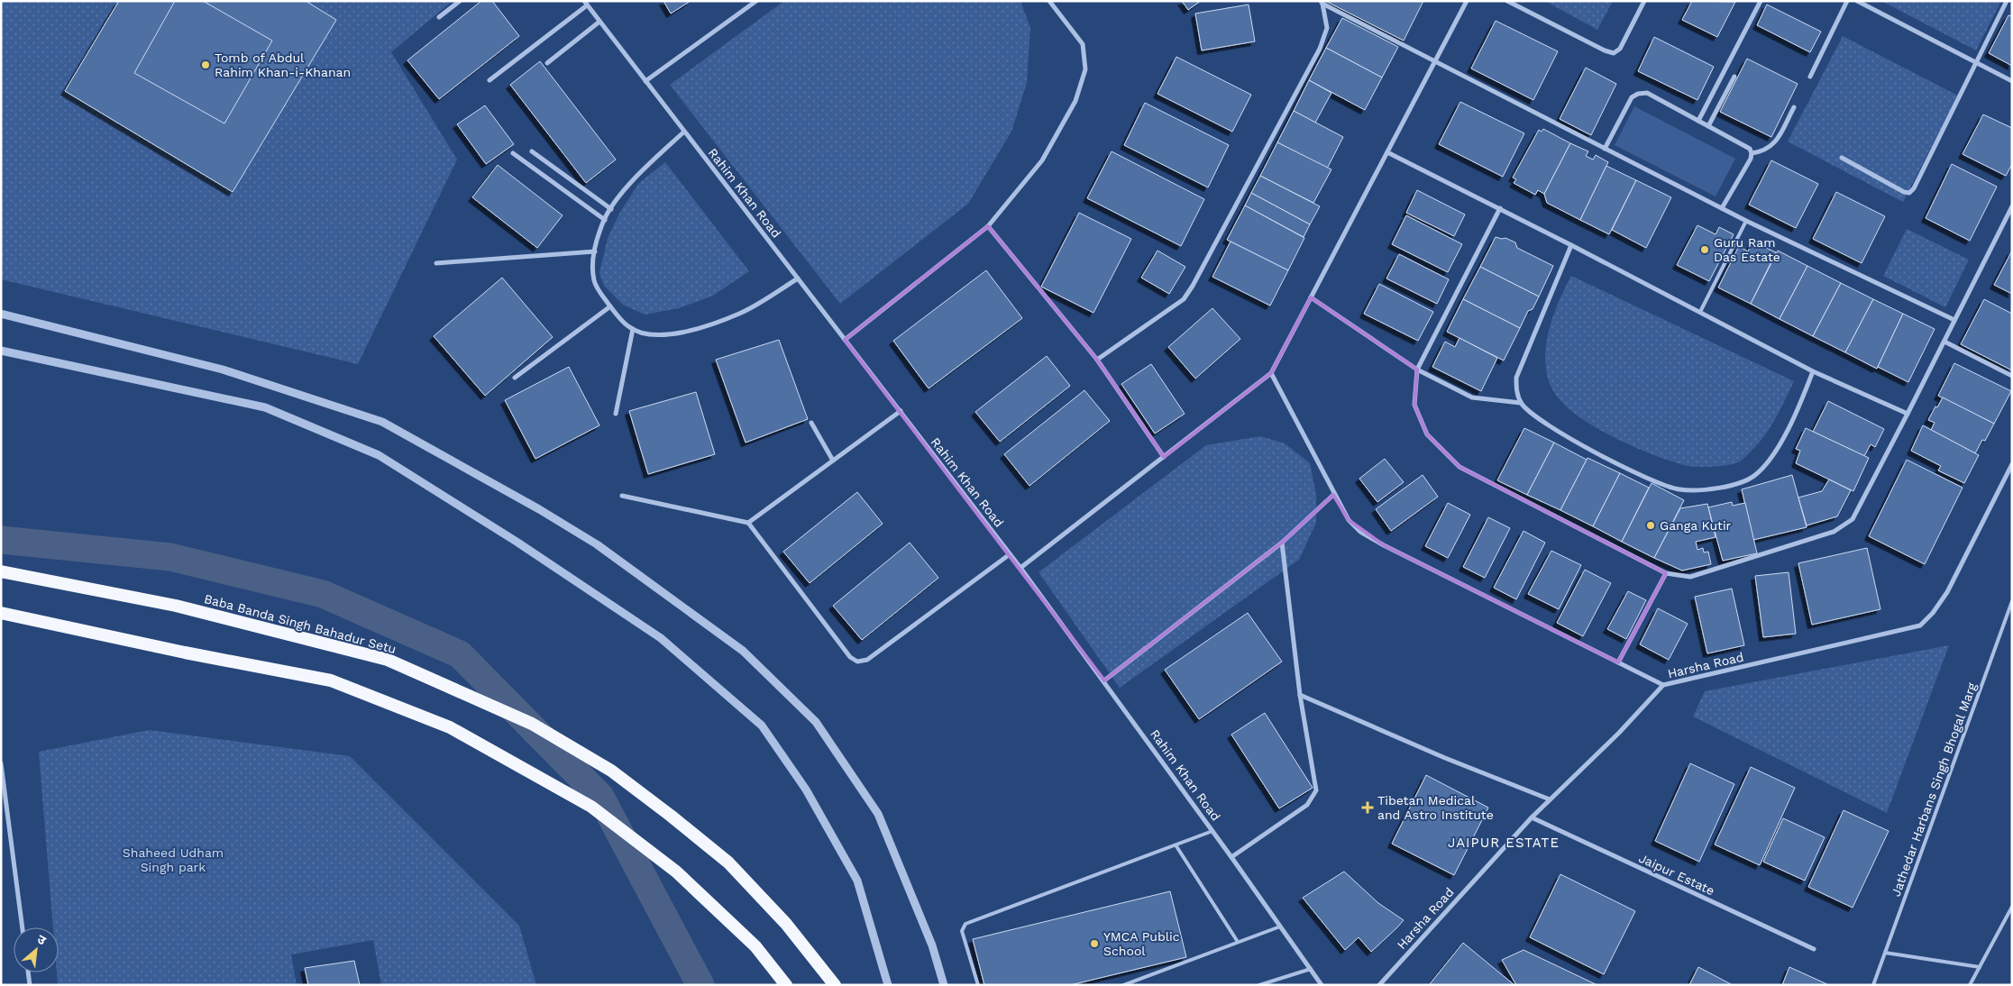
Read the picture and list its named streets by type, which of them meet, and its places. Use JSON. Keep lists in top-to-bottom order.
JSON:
{
  "streets": {
    "highway": ["Baba Banda Singh Bahadur Setu"],
    "street": ["Rahim Khan Road", "Harsha Road", "Jaipur Estate"],
    "lane": ["Jathedar Harbans Singh Bhogal Marg"]
  },
  "crossings": [
    ["Harsha Road", "Jaipur Estate"]
  ],
  "districts": ["JAIPUR ESTATE"],
  "parks": ["Shaheed Udham Singh park"],
  "places": {
    "other": [
      "Tomb of Abdul Rahim Khan-i-Khanan",
      "Guru Ram Das Estate",
      "Ganga Kutir",
      "YMCA Public School"
    ],
    "health": ["Tibetan Medical and Astro Institute"]
  },
  "north": "top right"
}
